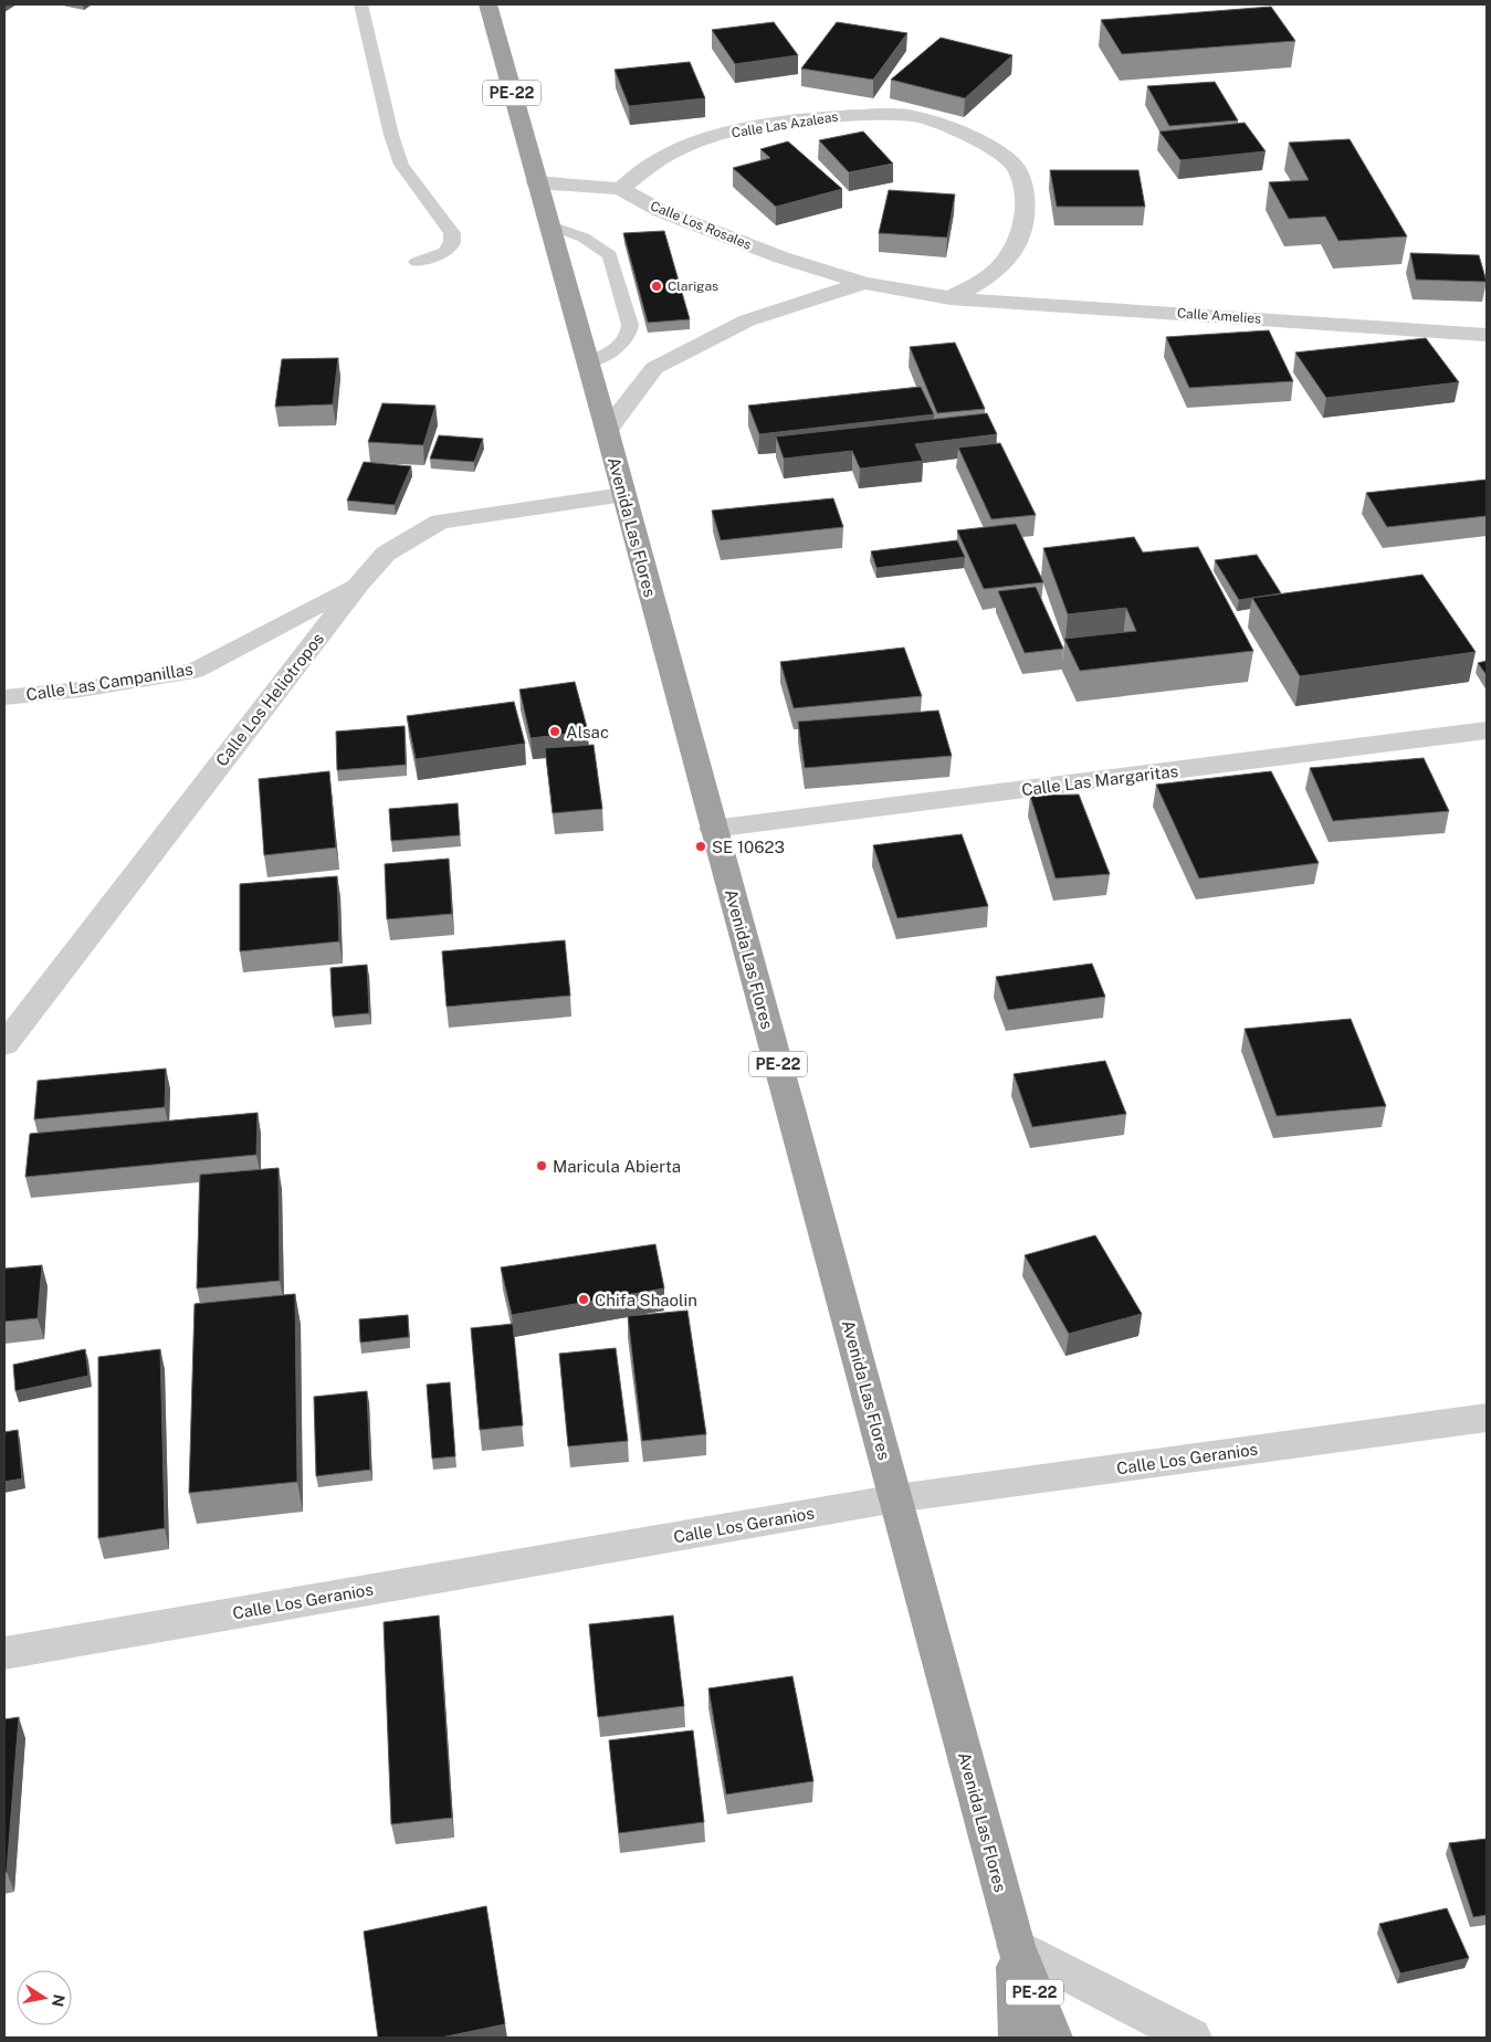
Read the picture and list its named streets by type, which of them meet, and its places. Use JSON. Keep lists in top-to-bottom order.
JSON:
{
  "streets": {
    "highway": ["PE-22", "Avenida Las Flores"],
    "street": [
      "Calle Las Azaleas",
      "Calle Los Rosales",
      "Calle Amelies",
      "Calle Las Campanillas",
      "Calle Los Heliotropos",
      "Calle Las Margaritas",
      "Calle Los Geranios"
    ]
  },
  "crossings": [
    ["Calle Las Azaleas", "Calle Los Rosales"],
    ["Calle Las Azaleas", "Calle Amelies"],
    ["Calle Los Rosales", "Calle Amelies"],
    ["Calle Los Rosales", "Avenida Las Flores"],
    ["Avenida Las Flores", "Calle Los Heliotropos"],
    ["Avenida Las Flores", "Calle Las Margaritas"],
    ["Avenida Las Flores", "Calle Los Geranios"],
    ["Calle Las Campanillas", "Calle Los Heliotropos"]
  ],
  "places": [
    "Clarigas",
    "Alsac",
    "SE 10623",
    "Maricula Abierta",
    "Chifa Shaolin"
  ],
  "north": "right"
}
